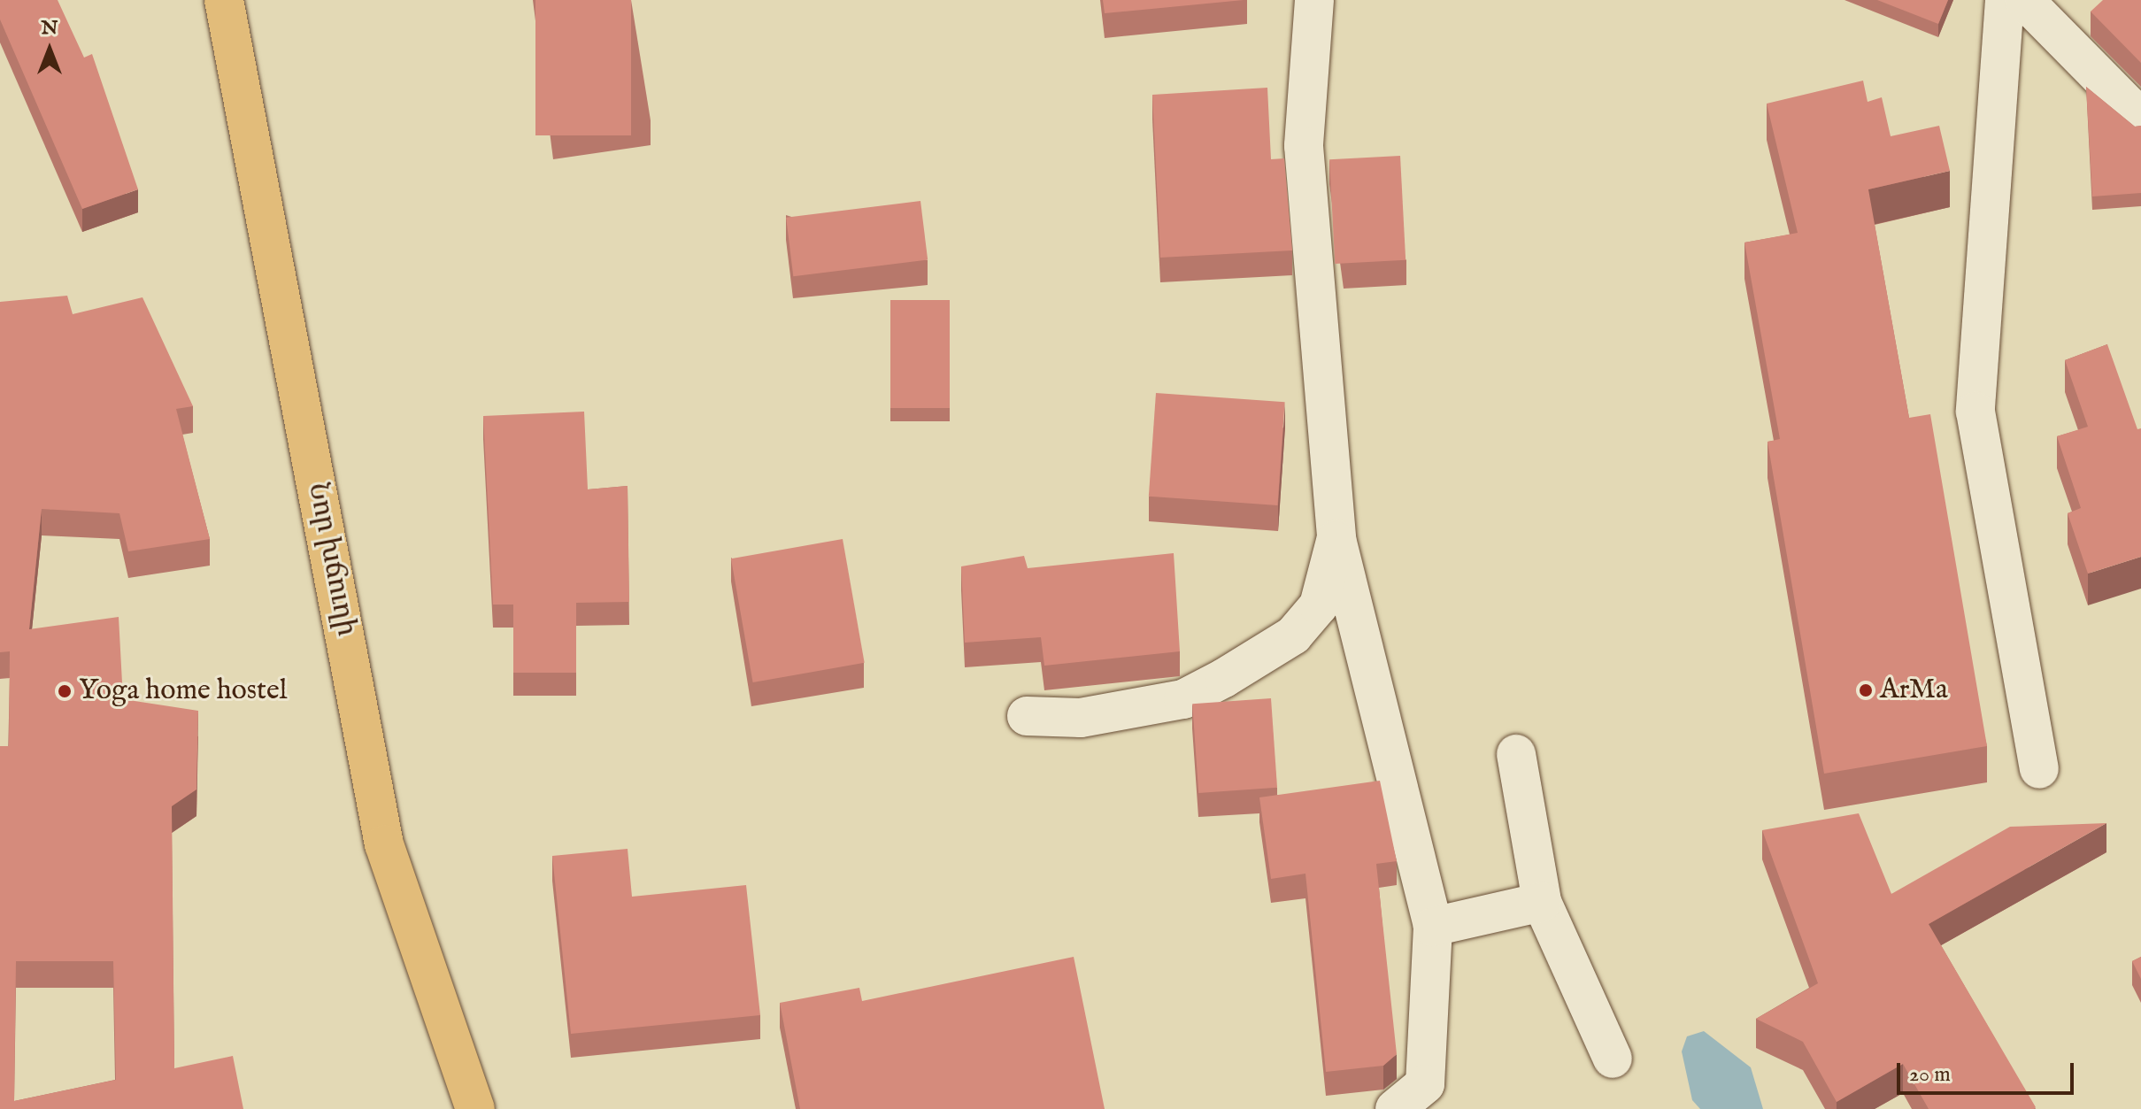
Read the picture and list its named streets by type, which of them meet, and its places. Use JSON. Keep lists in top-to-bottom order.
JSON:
{
  "streets": {
    "main road": ["Նոր խճուղի"]
  },
  "places": ["ArMa", "Yoga home hostel"],
  "scale_bar": "20 m",
  "north": "top"
}
